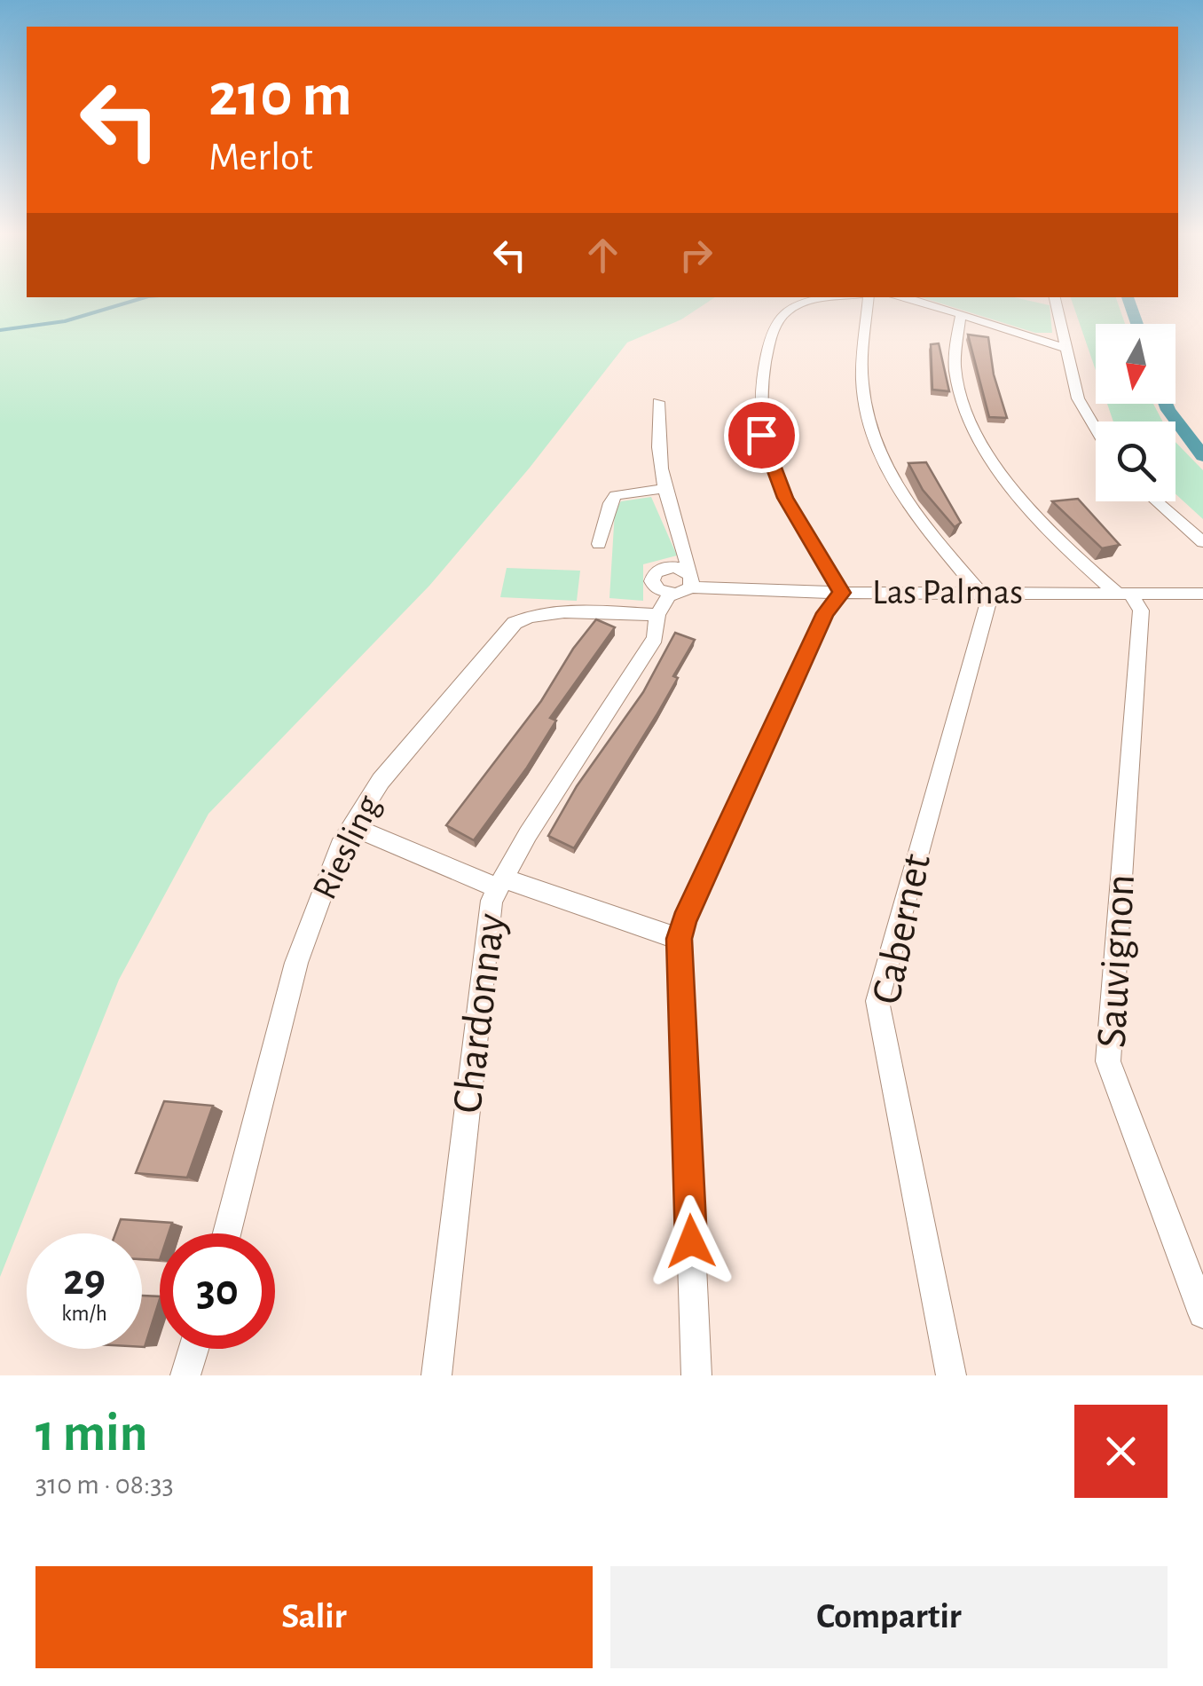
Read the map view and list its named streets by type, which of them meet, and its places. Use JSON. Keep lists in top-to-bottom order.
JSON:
{
  "streets": {
    "street": [
      "Las Palmas",
      "Riesling",
      "Cabernet",
      "Sauvignon",
      "Chardonnay"
    ]
  },
  "crossings": [
    ["Las Palmas", "Cabernet"],
    ["Las Palmas", "Sauvignon"],
    ["Las Palmas", "Chardonnay"],
    ["Riesling", "Chardonnay"]
  ],
  "north": "bottom",
  "page": {
    "turn": ["210 m", "Merlot"],
    "speed": "29 km/h",
    "limit": "30",
    "heading": ["1 min", "310 m · 08:33"],
    "buttons": ["Salir", "Compartir"]
  }
}
